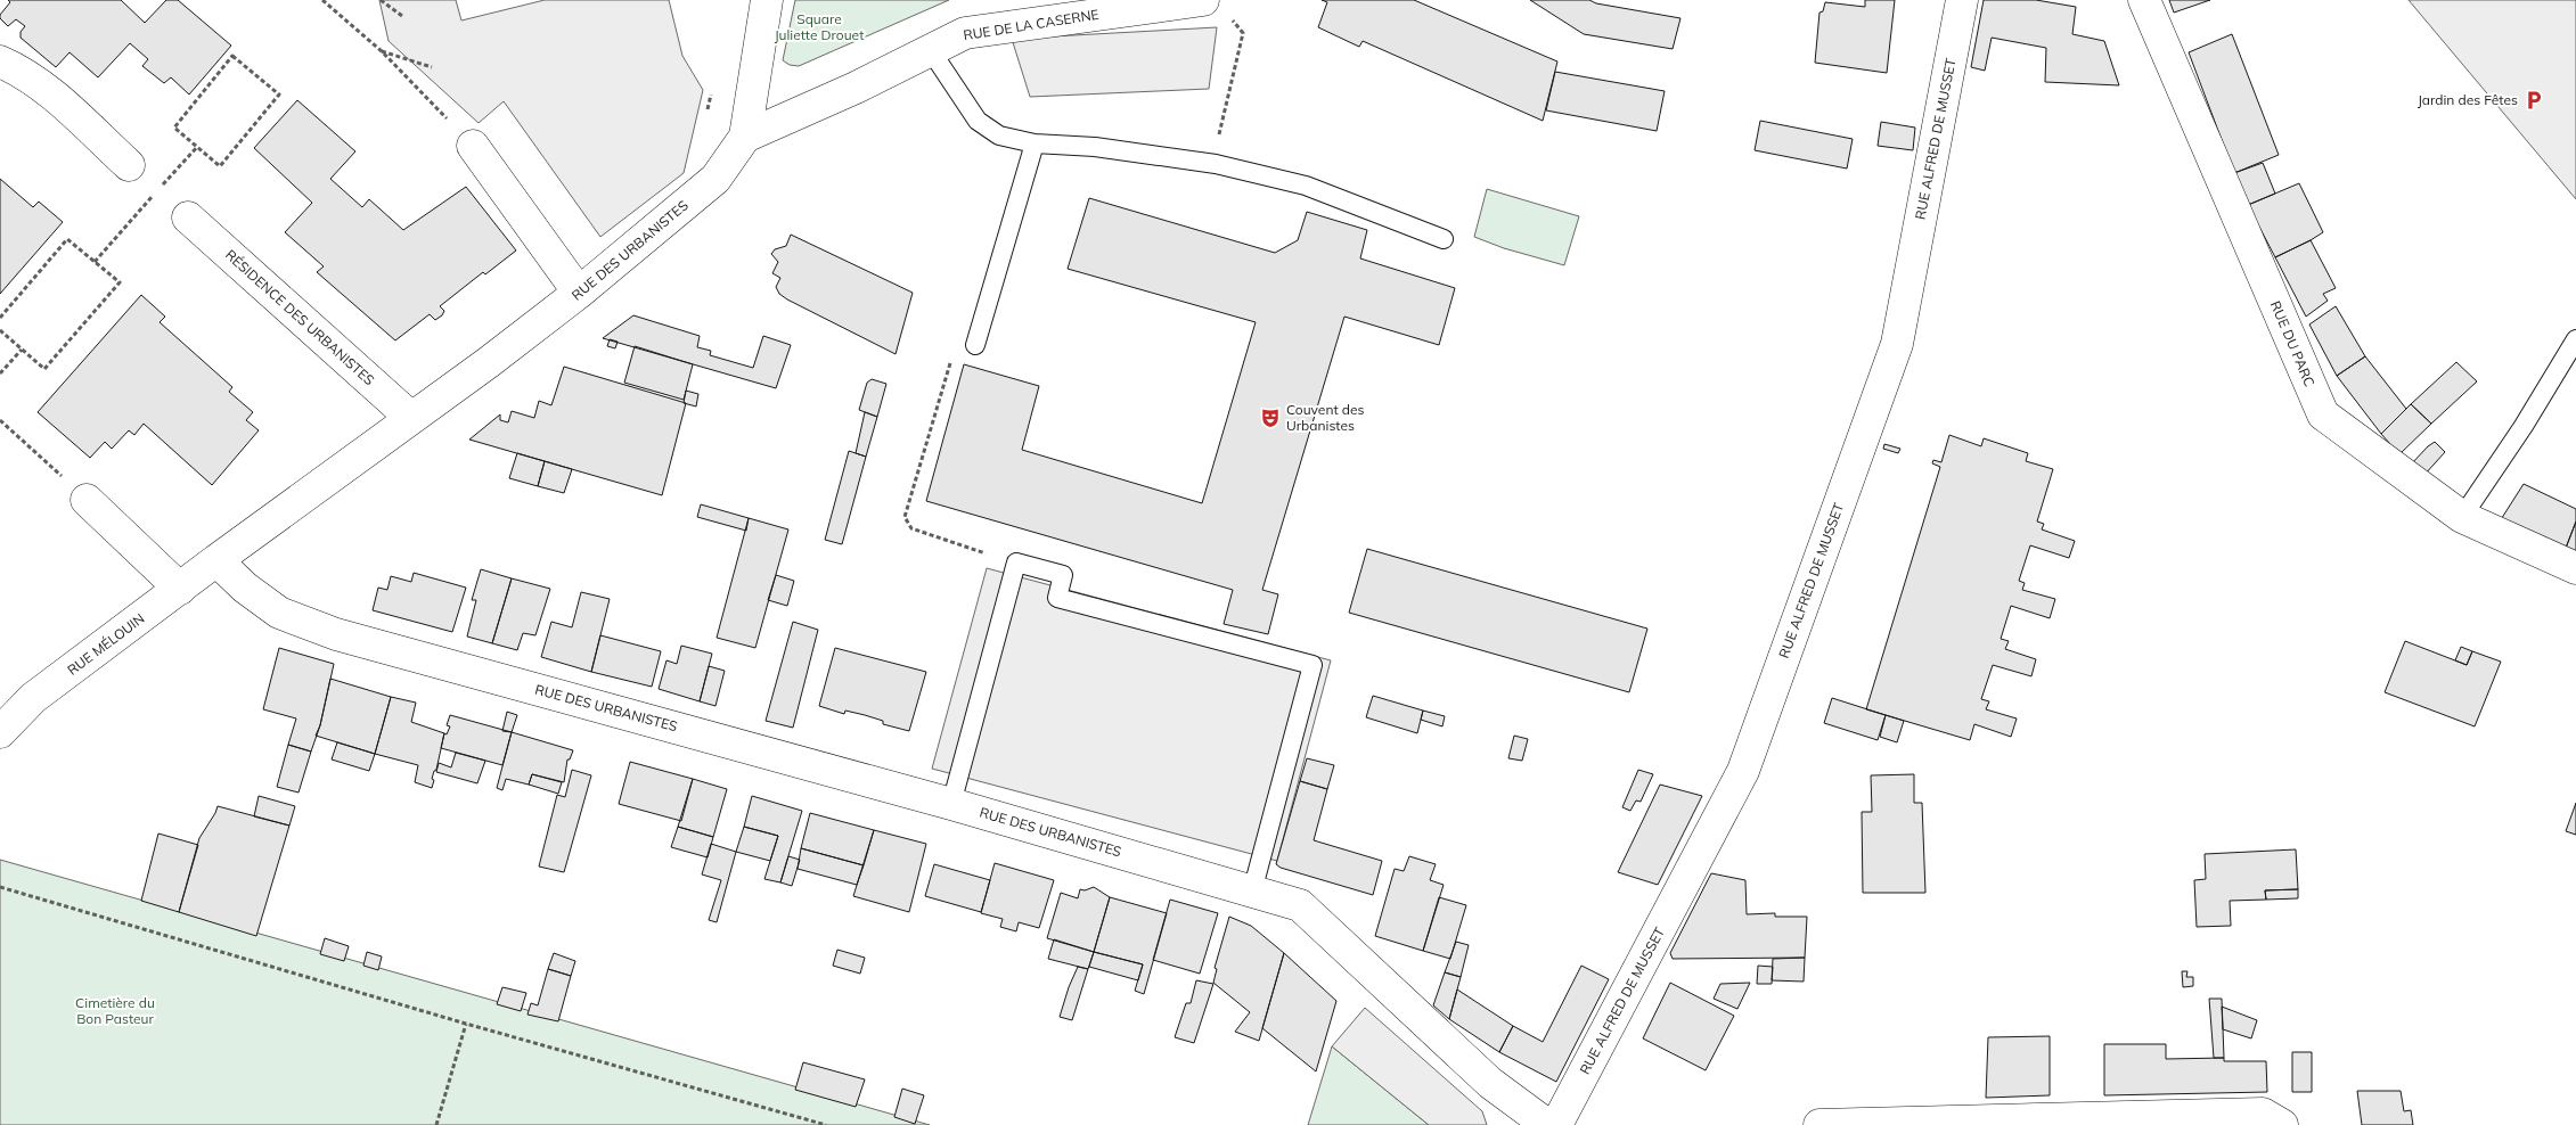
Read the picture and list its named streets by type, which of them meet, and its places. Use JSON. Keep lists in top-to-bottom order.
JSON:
{
  "streets": {
    "street": [
      "RUE DE LA CASERNE",
      "RUE ALFRED DE MUSSET",
      "RUE DES URBANISTES",
      "RÉSIDENCE DES URBANISTES",
      "RUE DU PARC",
      "RUE MÉLOUIN"
    ]
  },
  "crossings": [
    ["RUE DE LA CASERNE", "RUE DES URBANISTES"],
    ["RUE DES URBANISTES", "RÉSIDENCE DES URBANISTES"],
    ["RUE DES URBANISTES", "RUE MÉLOUIN"]
  ],
  "parks": ["Square Juliette Drouet", "Cimetière du Bon Pasteur"],
  "places": {
    "parking": ["Jardin des Fêtes"],
    "theatre": ["Couvent des Urbanistes"]
  }
}
